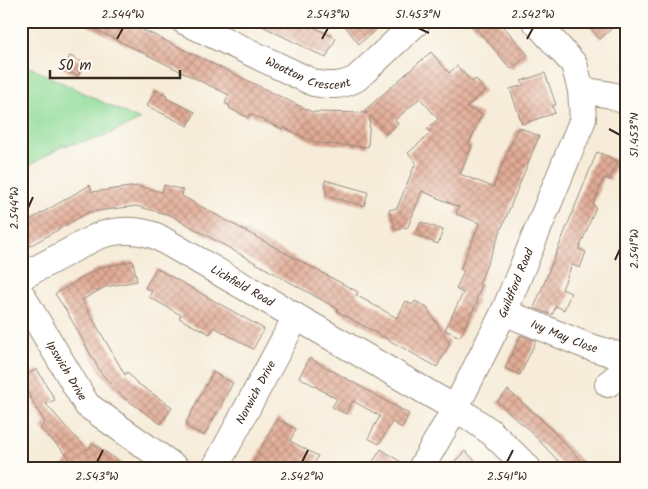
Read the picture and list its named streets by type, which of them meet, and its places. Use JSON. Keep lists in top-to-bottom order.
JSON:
{
  "streets": {
    "street": [
      "Wootton Crescent",
      "Guildford Road",
      "Lichfield Road",
      "Ivy May Close",
      "Ipswich Drive",
      "Norwich Drive"
    ]
  },
  "crossings": [
    ["Guildford Road", "Lichfield Road"],
    ["Guildford Road", "Ivy May Close"],
    ["Lichfield Road", "Norwich Drive"]
  ],
  "scale_bar": "50 m",
  "coordinates": [
    "2.544°W",
    "2.543°W",
    "51.453°N",
    "2.542°W",
    "2.541°W"
  ]
}
